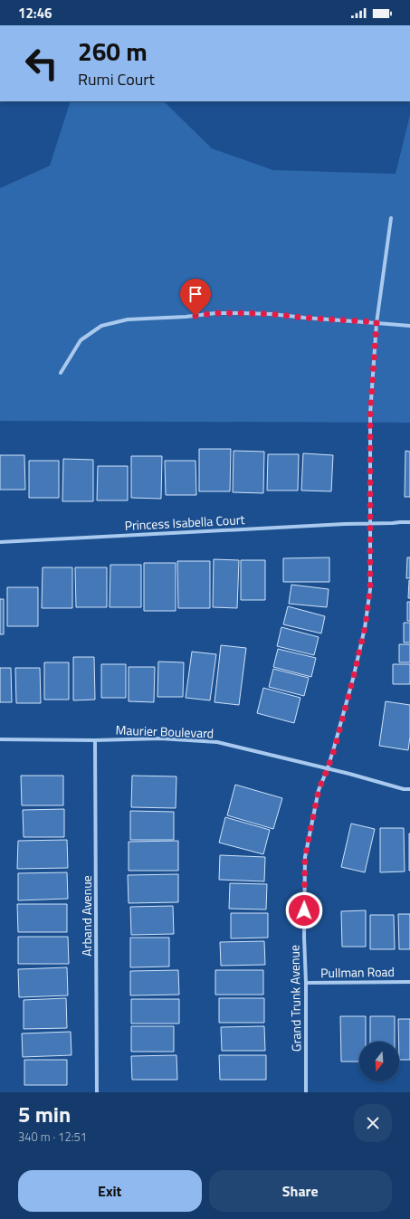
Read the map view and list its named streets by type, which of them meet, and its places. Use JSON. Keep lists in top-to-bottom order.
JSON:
{
  "streets": {
    "street": [
      "Princess Isabella Court",
      "Maurier Boulevard",
      "Arband Avenue",
      "Pullman Road",
      "Grand Trunk Avenue"
    ]
  },
  "crossings": [
    ["Princess Isabella Court", "Grand Trunk Avenue"],
    ["Maurier Boulevard", "Arband Avenue"],
    ["Maurier Boulevard", "Grand Trunk Avenue"],
    ["Pullman Road", "Grand Trunk Avenue"]
  ],
  "north": "bottom",
  "page": {
    "status": "12:46",
    "turn": ["260 m", "Rumi Court"],
    "heading": ["5 min", "340 m · 12:51"],
    "buttons": ["Exit", "Share"]
  }
}
